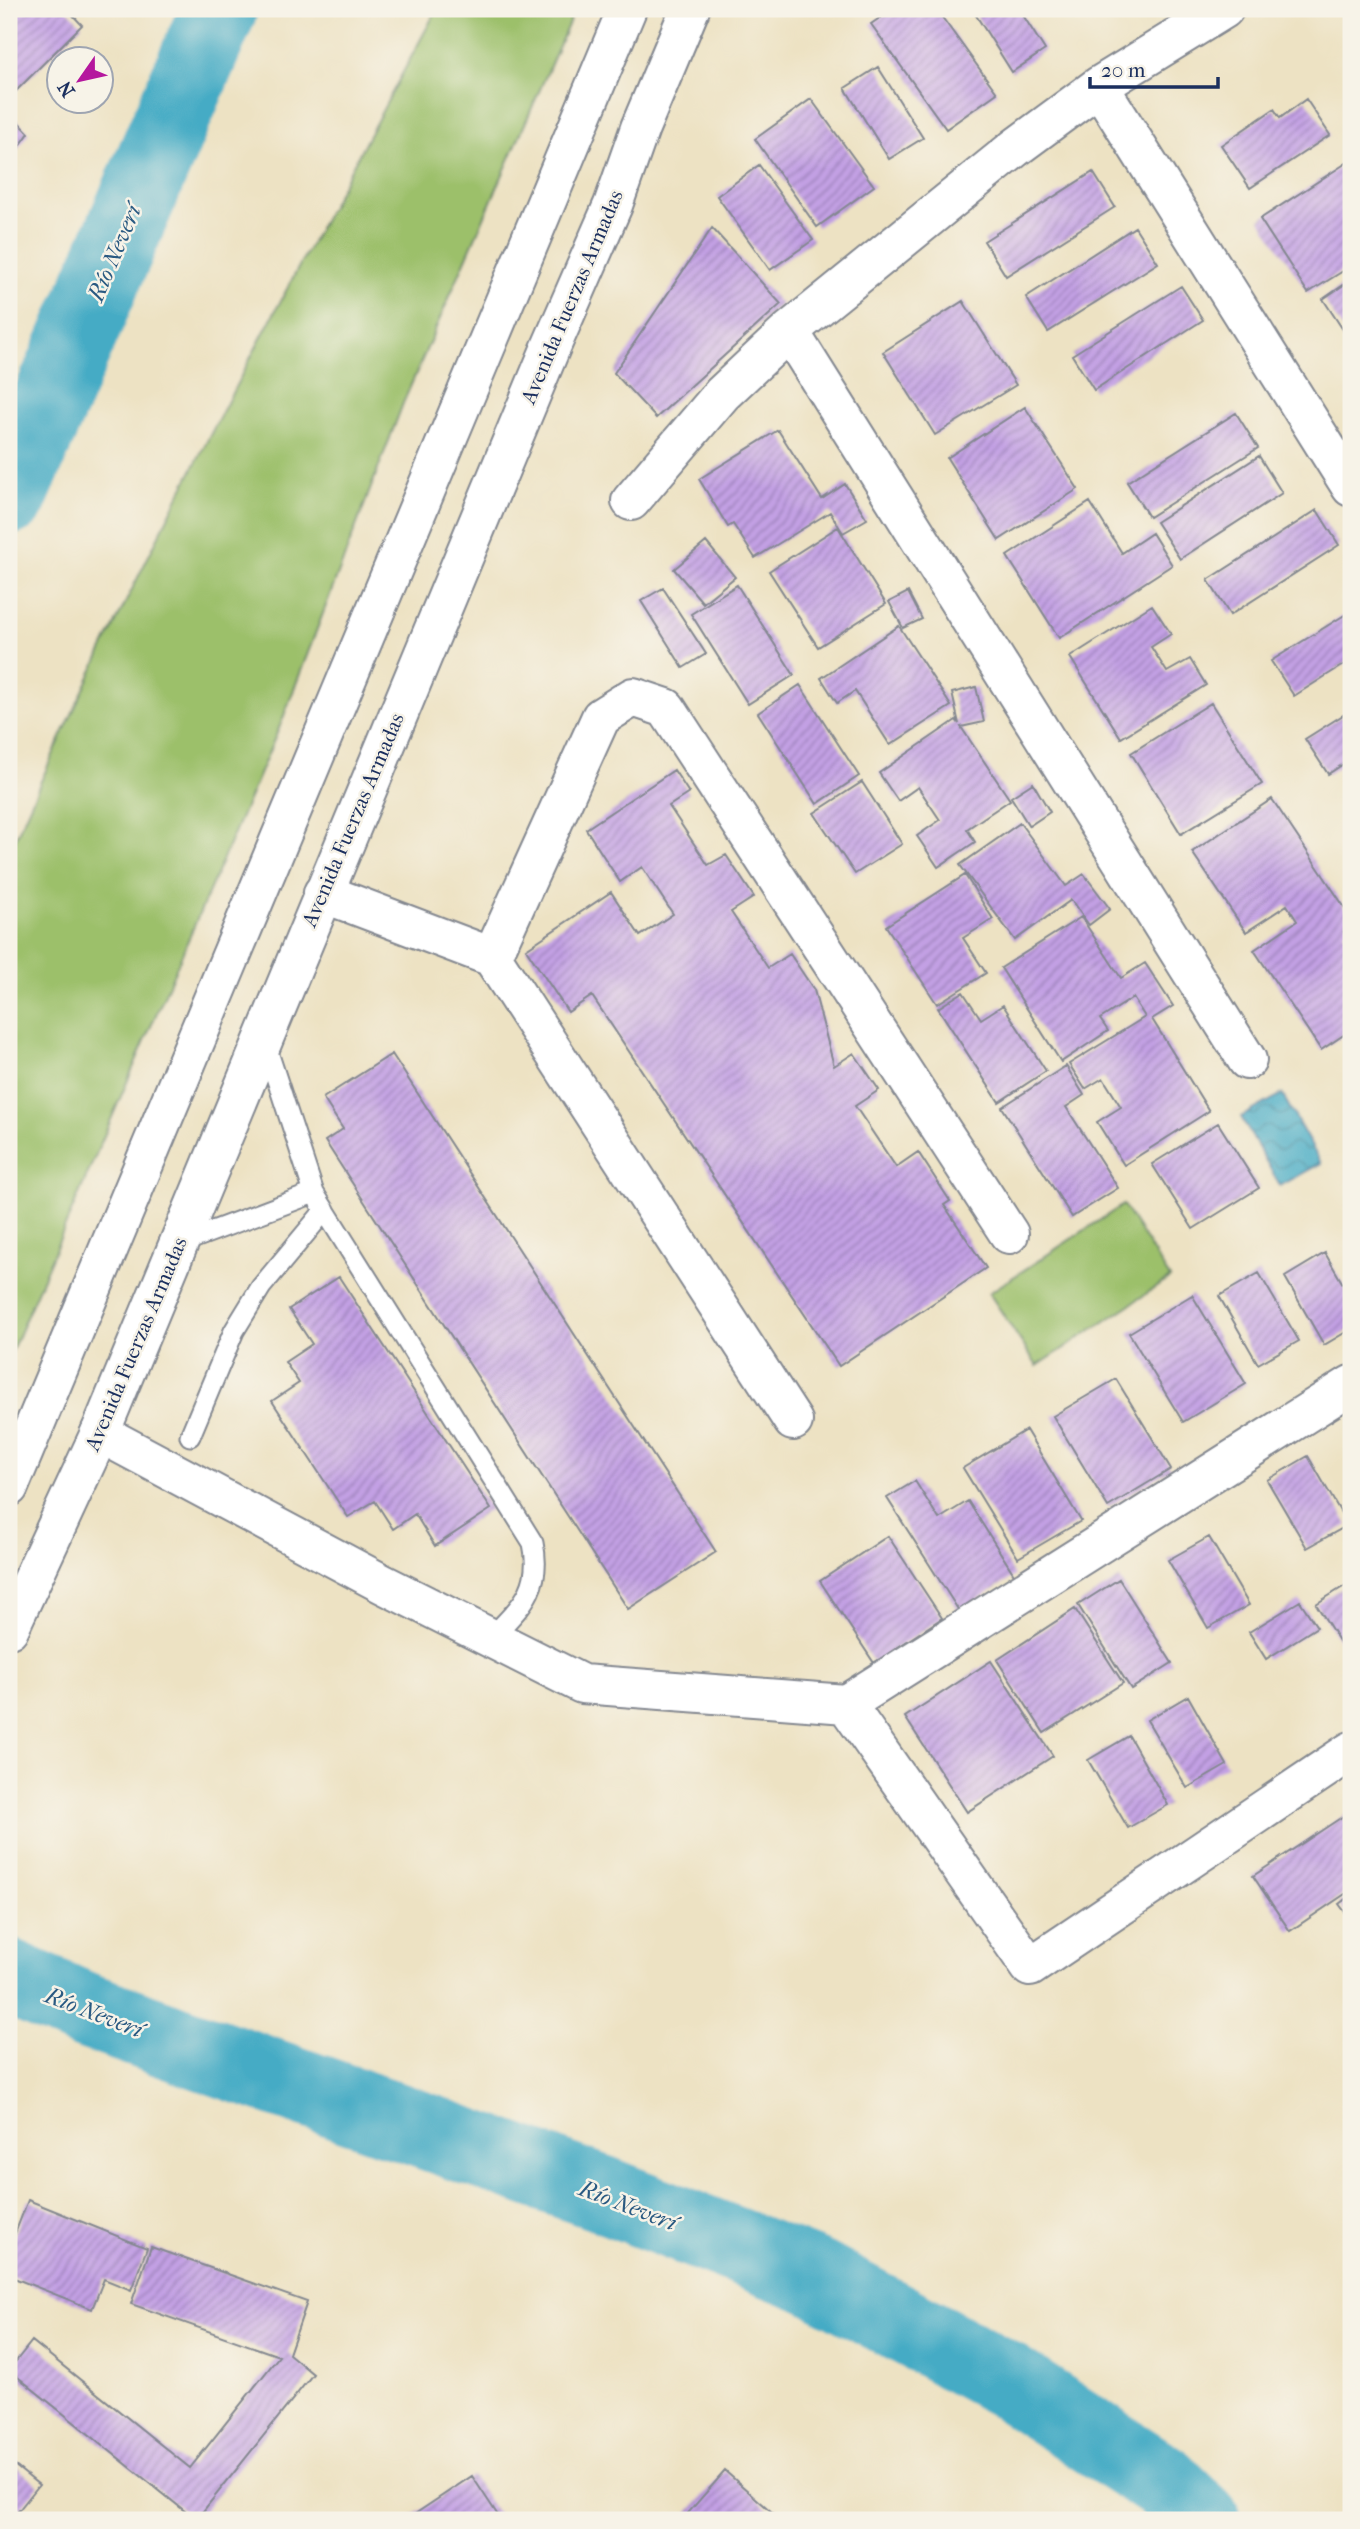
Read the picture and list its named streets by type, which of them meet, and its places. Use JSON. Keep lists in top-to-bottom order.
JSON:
{
  "streets": {
    "street": ["Avenida Fuerzas Armadas"]
  },
  "water": ["Río Neverí"],
  "scale_bar": "20 m",
  "north": "bottom left"
}
